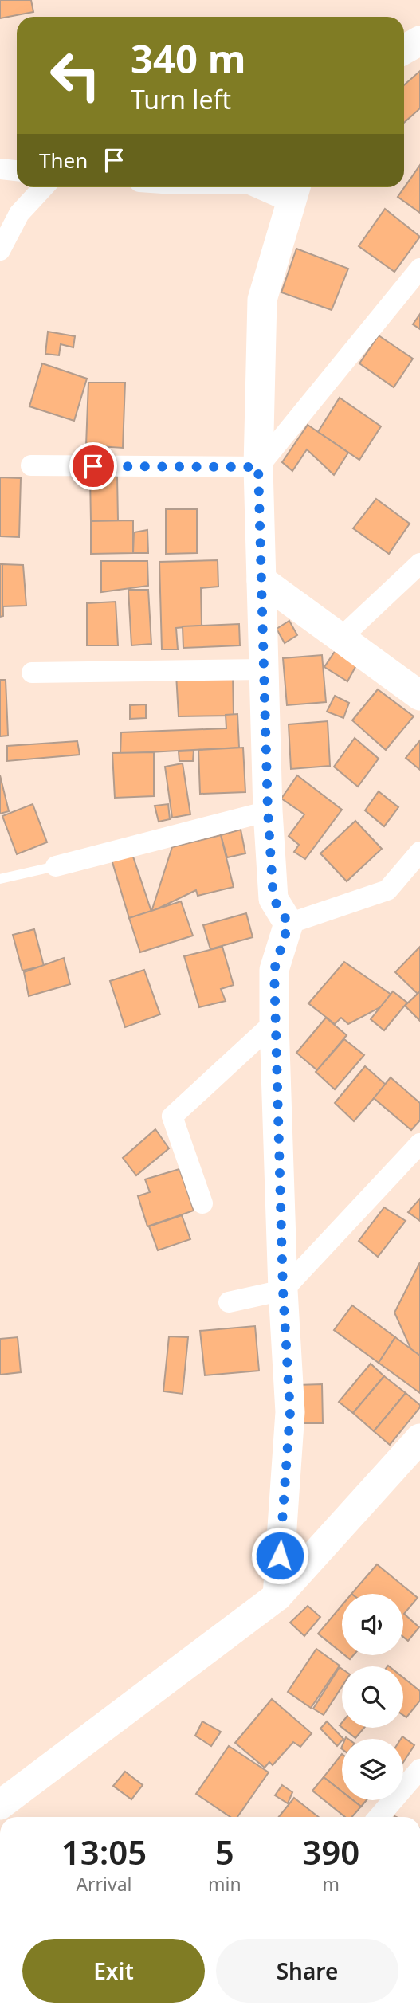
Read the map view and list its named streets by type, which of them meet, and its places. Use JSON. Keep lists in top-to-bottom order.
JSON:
{
  "page": {
    "turn": ["340 m", "Turn left"],
    "then": "Then",
    "eta": [
      "13:05",
      "Arrival",
      "5",
      "min",
      "390",
      "m"
    ],
    "buttons": ["Exit", "Share"]
  }
}
